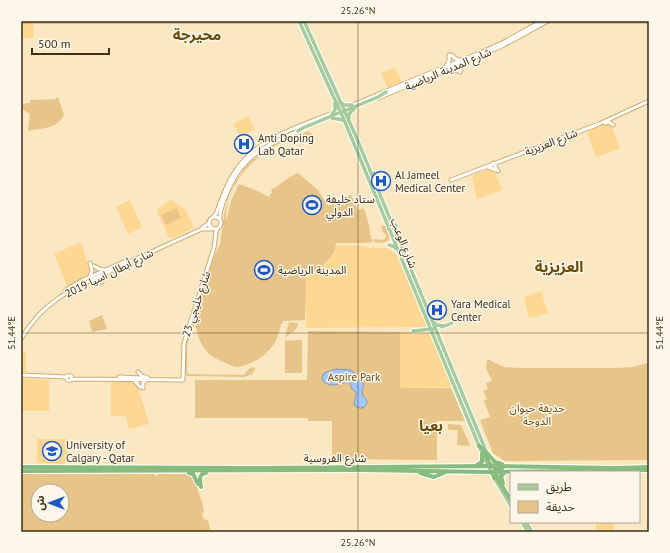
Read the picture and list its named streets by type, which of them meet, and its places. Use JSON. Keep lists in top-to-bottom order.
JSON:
{
  "streets": {
    "highway": ["شارع الفروسية"],
    "main road": [
      "شارع المدينة الرياضية",
      "شارع العزيزية",
      "شارع الوعب",
      "شارع أبطال اسيا 2019",
      "شارع خليجي 23"
    ]
  },
  "crossings": [
    ["شارع المدينة الرياضية", "شارع الوعب"],
    ["شارع الوعب", "شارع الفروسية"],
    ["شارع أبطال اسيا 2019", "شارع خليجي 23"]
  ],
  "districts": ["محيرجة", "العزيزية", "بعيا"],
  "parks": ["Aspire Park", "حديقة حيوان الدوحة"],
  "places": {
    "hospital": ["Anti Doping Lab Qatar", "Al Jameel Medical Center", "Yara Medical Center"],
    "sports": ["ستاد خليفة الدولي", "المدينة الرياضية"],
    "school or university": ["University of Calgary - Qatar"]
  },
  "legend": ["طريق", "حديقة"],
  "scale_bar": "500 m",
  "north": "left",
  "coordinates": ["25.26°N", "51.44°E"]
}
